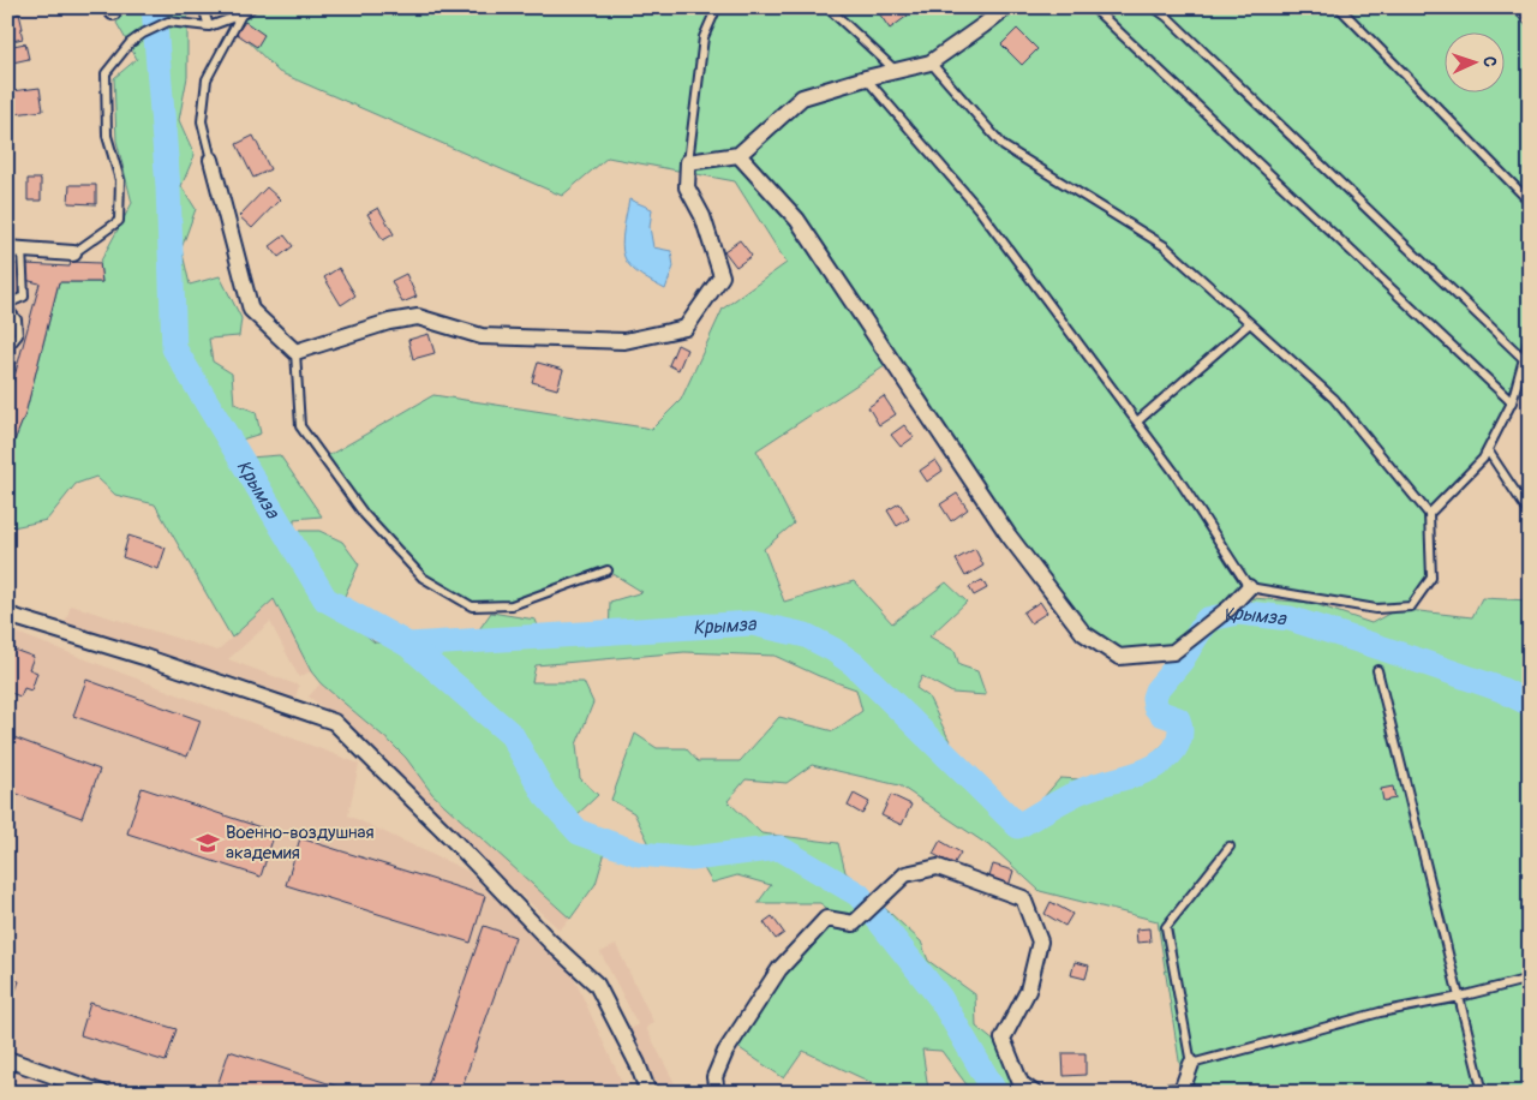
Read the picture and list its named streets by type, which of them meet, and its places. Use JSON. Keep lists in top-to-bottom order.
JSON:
{
  "water": ["Крымза"],
  "places": {
    "school or university": ["Военно-воздушная академия"]
  },
  "north": "right"
}
